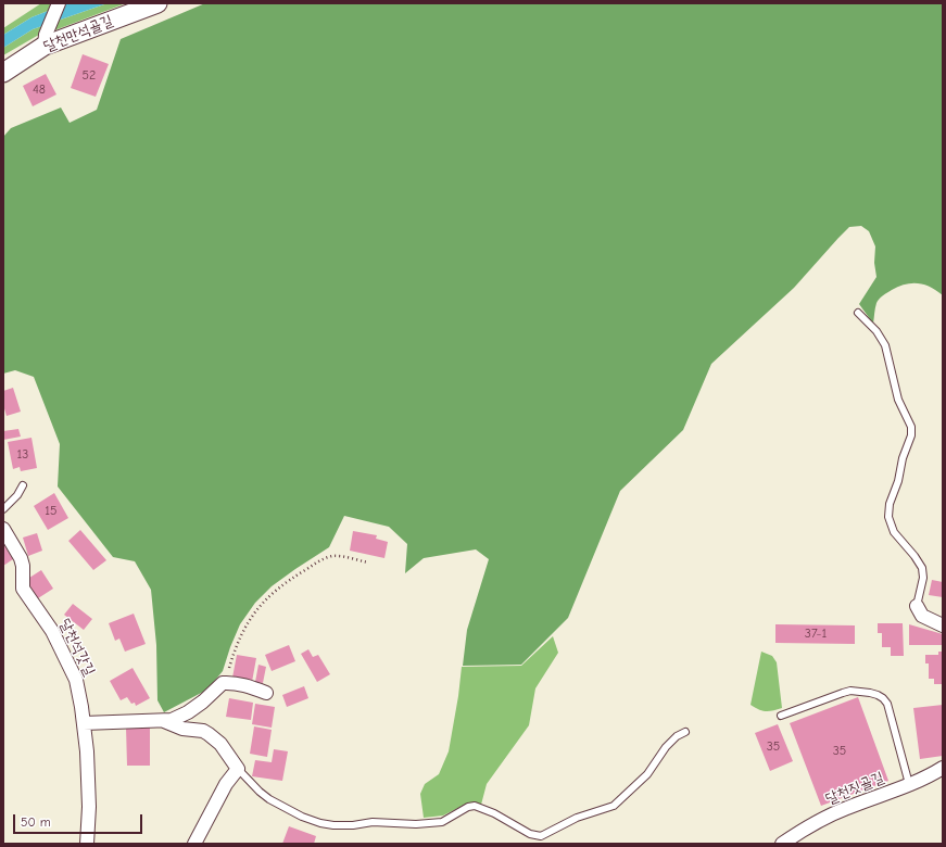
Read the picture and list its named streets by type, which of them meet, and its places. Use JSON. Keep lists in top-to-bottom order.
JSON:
{
  "streets": {
    "street": ["달천만석골길", "달천석갓길", "달천짓골길"]
  },
  "house_numbers": [
    "52",
    "48",
    "13",
    "15",
    "37-1",
    "35",
    "35"
  ],
  "scale_bar": "50 m"
}
